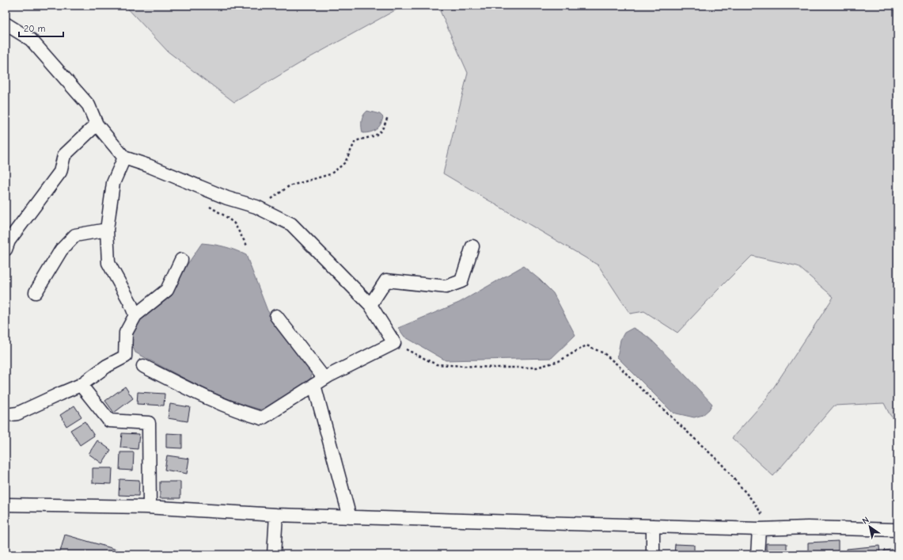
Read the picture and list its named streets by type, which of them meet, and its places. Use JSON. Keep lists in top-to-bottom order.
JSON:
{
  "scale_bar": "20 m",
  "north": "top left"
}
